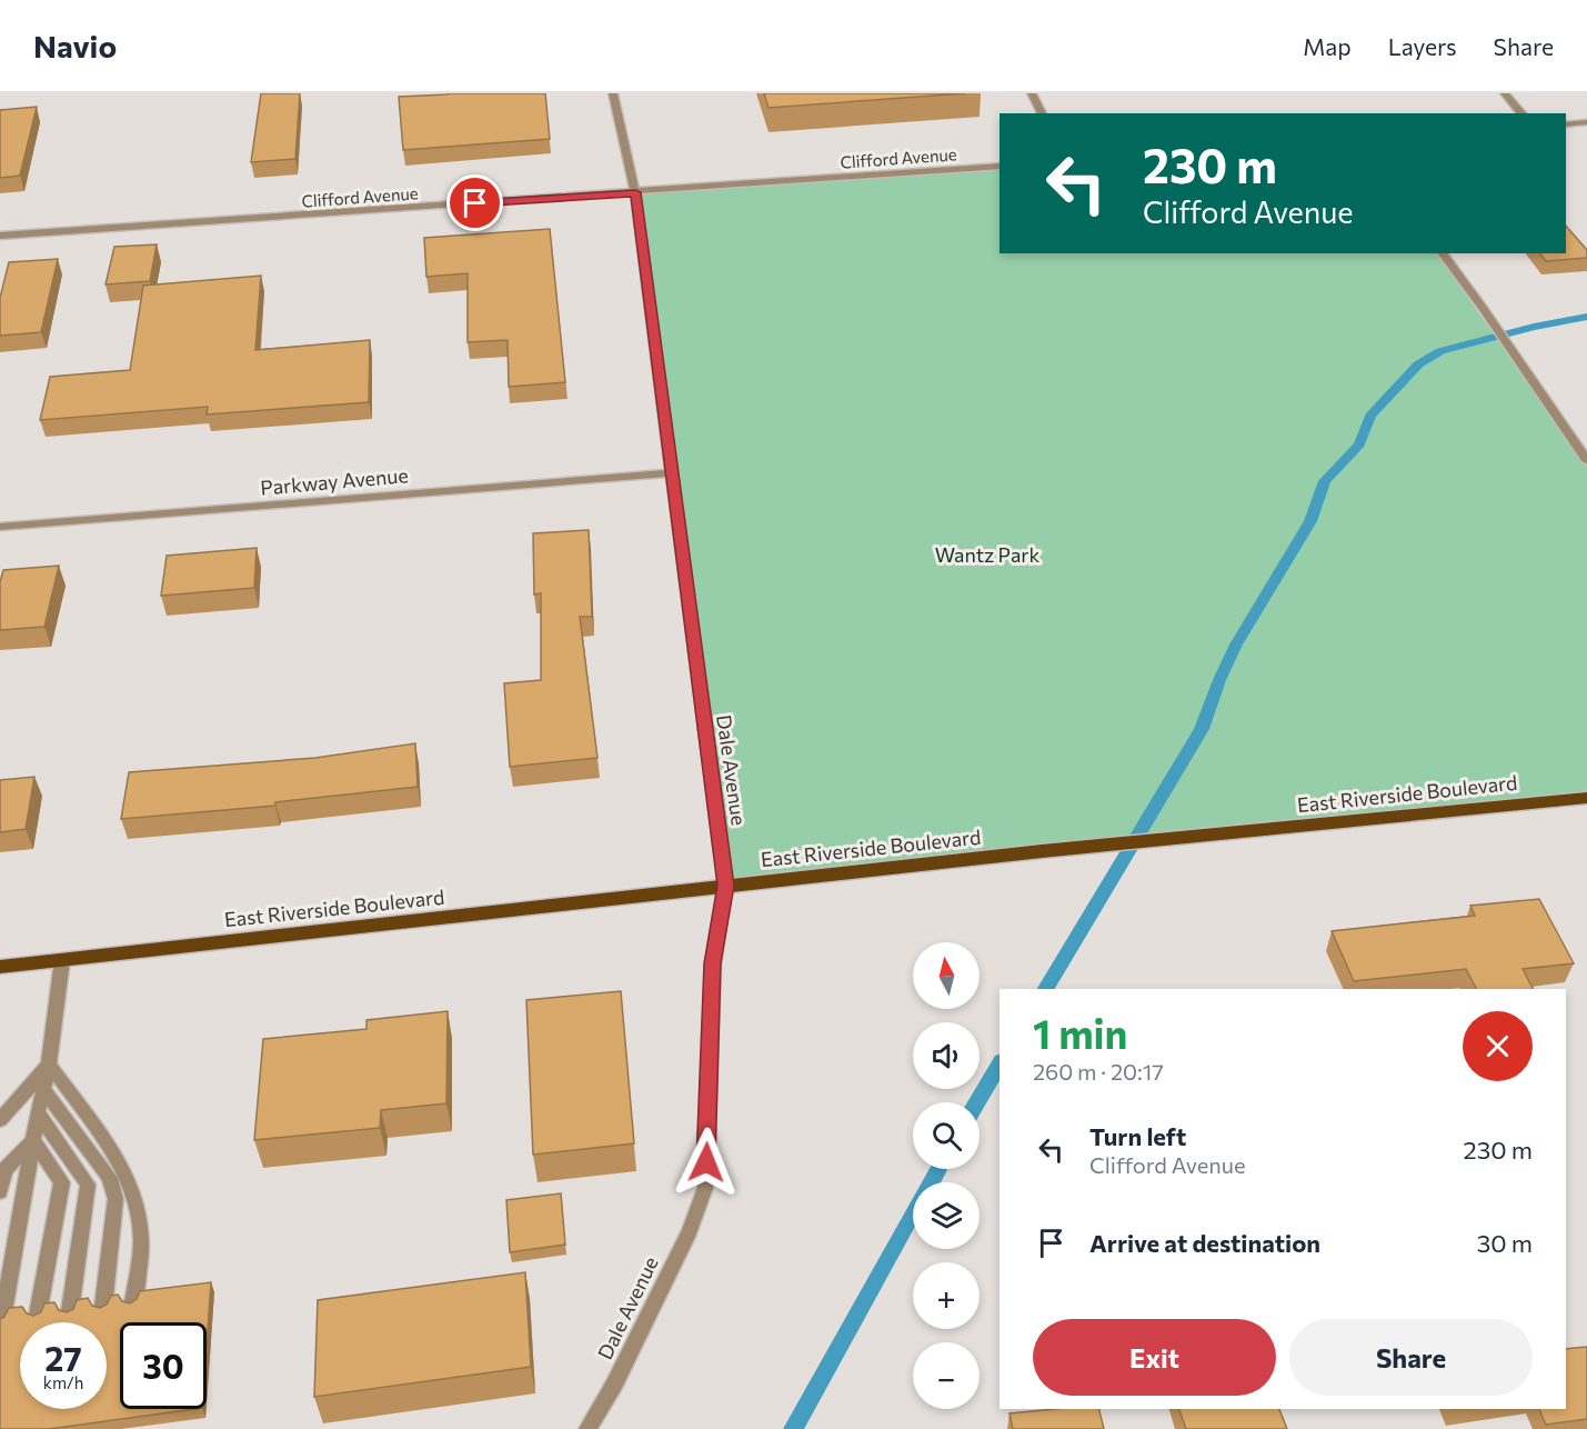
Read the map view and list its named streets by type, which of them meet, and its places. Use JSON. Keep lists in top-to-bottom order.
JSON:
{
  "streets": {
    "main road": ["East Riverside Boulevard"],
    "street": ["Clifford Avenue", "Parkway Avenue", "Dale Avenue"]
  },
  "crossings": [
    ["Clifford Avenue", "Dale Avenue"],
    ["Parkway Avenue", "Dale Avenue"],
    ["Dale Avenue", "East Riverside Boulevard"]
  ],
  "parks": ["Wantz Park"],
  "north": "top",
  "page": {
    "header": "Navio",
    "nav": ["Map", "Layers", "Share"],
    "turn": ["230 m", "Clifford Avenue"],
    "map_buttons": ["+", "−"],
    "heading": ["1 min", "260 m · 20:17"],
    "list": [
      {
        "name": "Turn left",
        "note": "Clifford Avenue",
        "value": "230 m"
      },
      {
        "name": "Arrive at destination",
        "value": "30 m"
      }
    ],
    "buttons": ["Exit", "Share"],
    "speed": "27 km/h",
    "limit": "30"
  }
}
